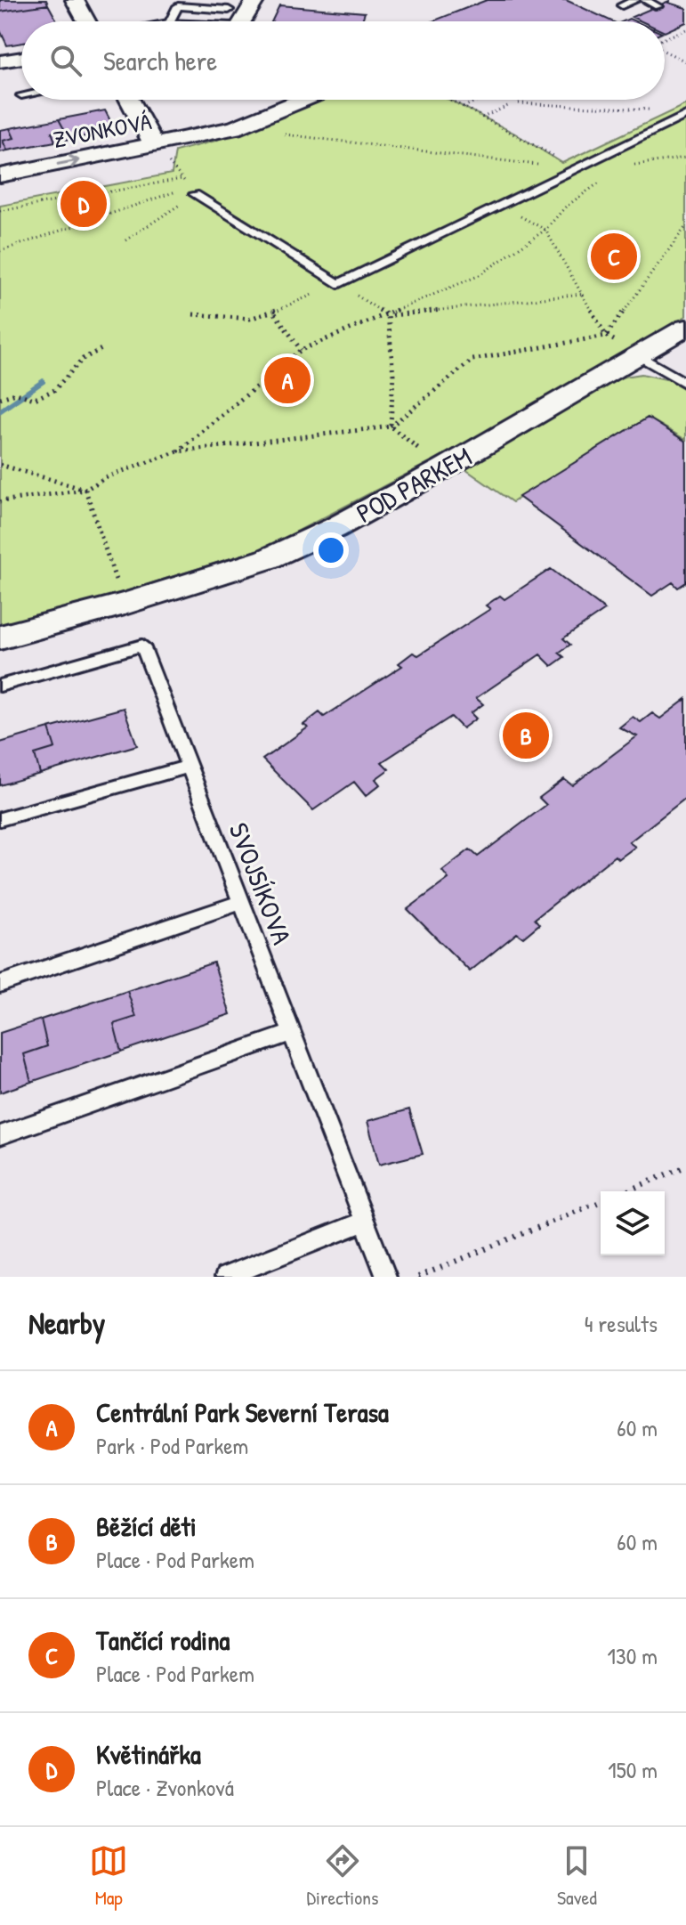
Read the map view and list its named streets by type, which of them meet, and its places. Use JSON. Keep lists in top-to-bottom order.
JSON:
{
  "streets": {
    "street": ["ZVONKOVÁ", "POD PARKEM"],
    "lane": ["SVOJSÍKOVA"]
  },
  "one_way": ["ZVONKOVÁ"],
  "page": {
    "search": "Search here",
    "pins": [
      "D",
      "C",
      "A",
      "B"
    ],
    "heading": ["Nearby", "4 results"],
    "list": [
      {
        "mark": "A",
        "name": "Centrální Park Severní Terasa",
        "note": "Park · Pod Parkem",
        "value": "60 m"
      },
      {
        "mark": "B",
        "name": "Běžící děti",
        "note": "Place · Pod Parkem",
        "value": "60 m"
      },
      {
        "mark": "C",
        "name": "Tančící rodina",
        "note": "Place · Pod Parkem",
        "value": "130 m"
      },
      {
        "mark": "D",
        "name": "Květinářka",
        "note": "Place · Zvonková",
        "value": "150 m"
      }
    ],
    "nav": ["Map", "Directions", "Saved"]
  }
}
